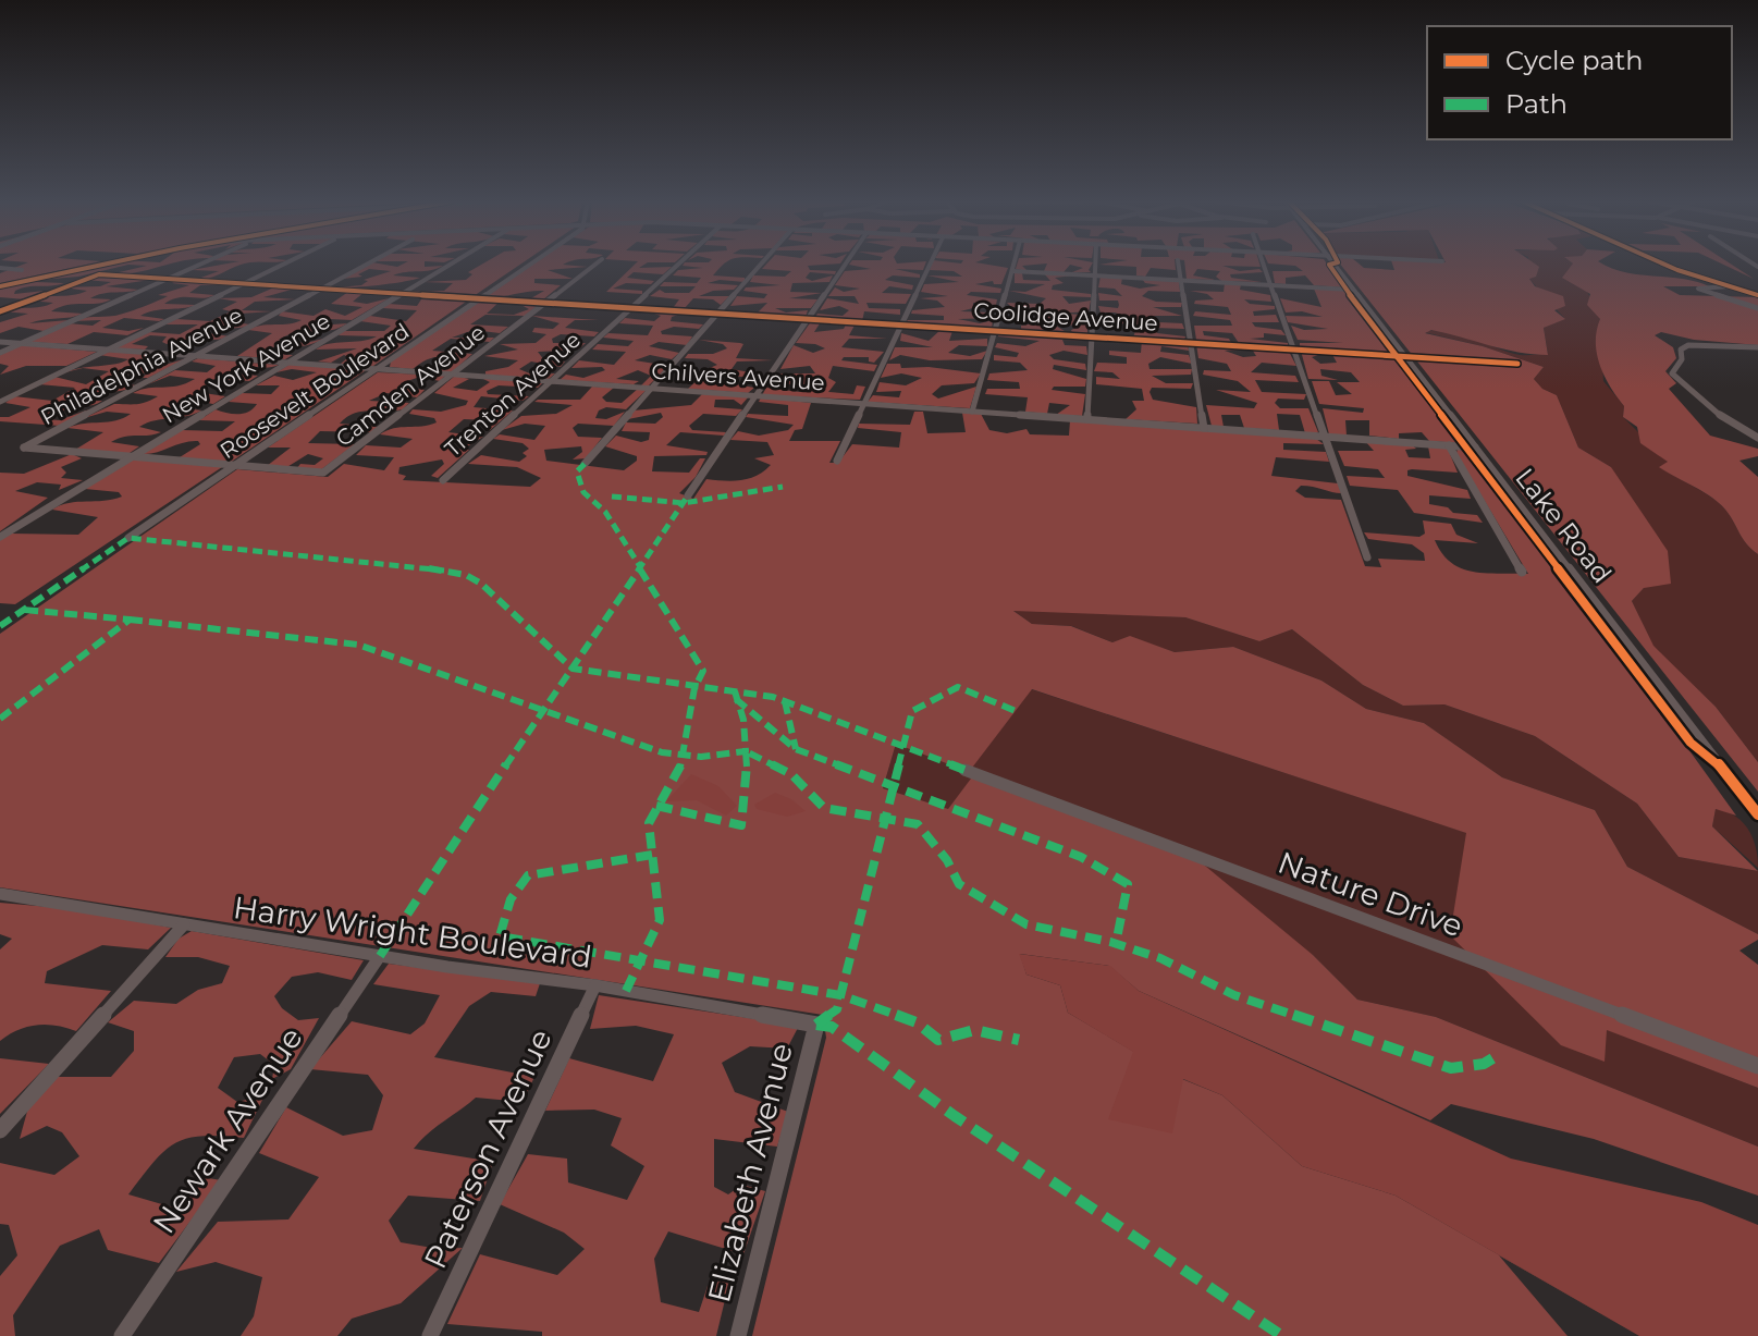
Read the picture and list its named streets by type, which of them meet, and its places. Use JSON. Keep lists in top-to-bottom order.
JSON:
{
  "streets": {
    "street": [
      "Coolidge Avenue",
      "Philadelphia Avenue",
      "New York Avenue",
      "Chilvers Avenue",
      "Camden Avenue",
      "Roosevelt Boulevard",
      "Trenton Avenue",
      "Lake Road",
      "Nature Drive",
      "Harry Wright Boulevard",
      "Newark Avenue",
      "Paterson Avenue",
      "Elizabeth Avenue"
    ]
  },
  "crossings": [
    ["Coolidge Avenue", "Philadelphia Avenue"],
    ["Coolidge Avenue", "New York Avenue"],
    ["Coolidge Avenue", "Camden Avenue"],
    ["Coolidge Avenue", "Roosevelt Boulevard"],
    ["Coolidge Avenue", "Trenton Avenue"],
    ["Coolidge Avenue", "Lake Road"],
    ["Philadelphia Avenue", "New York Avenue"],
    ["Philadelphia Avenue", "Chilvers Avenue"],
    ["New York Avenue", "Chilvers Avenue"],
    ["Chilvers Avenue", "Camden Avenue"],
    ["Chilvers Avenue", "Roosevelt Boulevard"],
    ["Chilvers Avenue", "Trenton Avenue"],
    ["Chilvers Avenue", "Lake Road"],
    ["Camden Avenue", "Roosevelt Boulevard"],
    ["Harry Wright Boulevard", "Newark Avenue"],
    ["Harry Wright Boulevard", "Paterson Avenue"],
    ["Harry Wright Boulevard", "Elizabeth Avenue"]
  ],
  "legend": ["Cycle path", "Path"]
}
